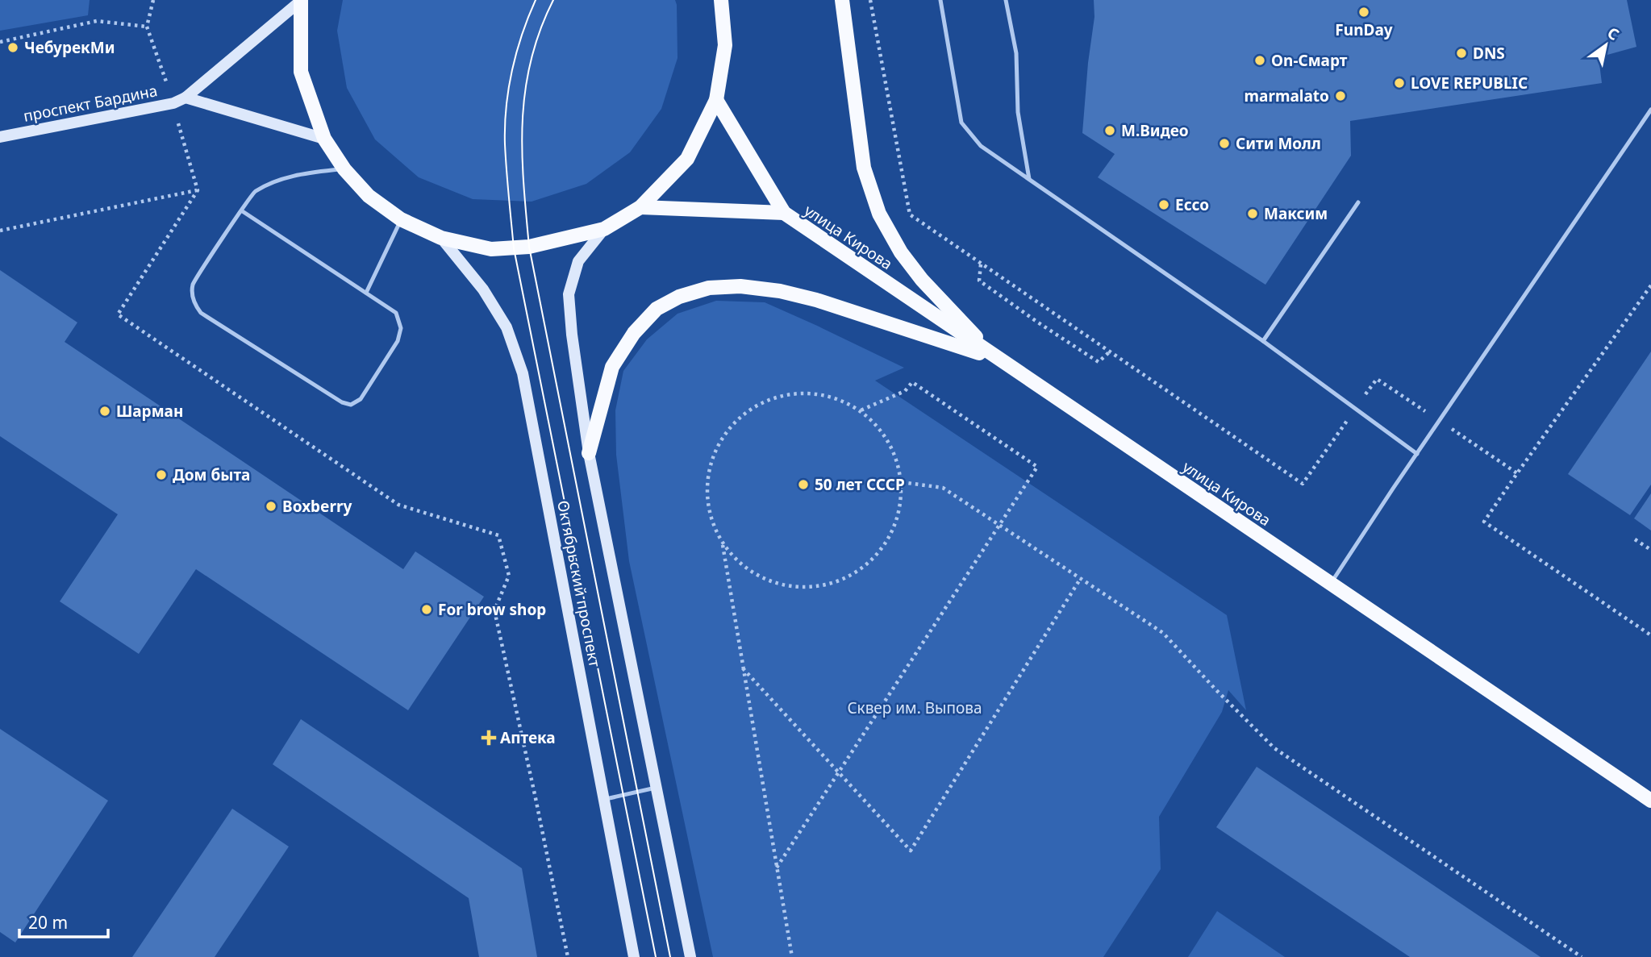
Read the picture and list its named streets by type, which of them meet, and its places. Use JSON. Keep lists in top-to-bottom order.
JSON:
{
  "streets": {
    "main road": ["проспект Бардина", "улица Кирова", "Октябрьский проспект"]
  },
  "parks": ["Сквер им. Выпова"],
  "places": {
    "other": [
      "FunDay",
      "ЧебурекМи",
      "DNS",
      "On-Смарт",
      "LOVE REPUBLIC",
      "marmalato",
      "М.Видео",
      "Сити Молл",
      "Ecco",
      "Максим",
      "Шарман",
      "Дом быта",
      "50 лет СССР",
      "Boxberry",
      "For brow shop"
    ],
    "health": ["Аптека"]
  },
  "scale_bar": "20 m",
  "north": "top right"
}
